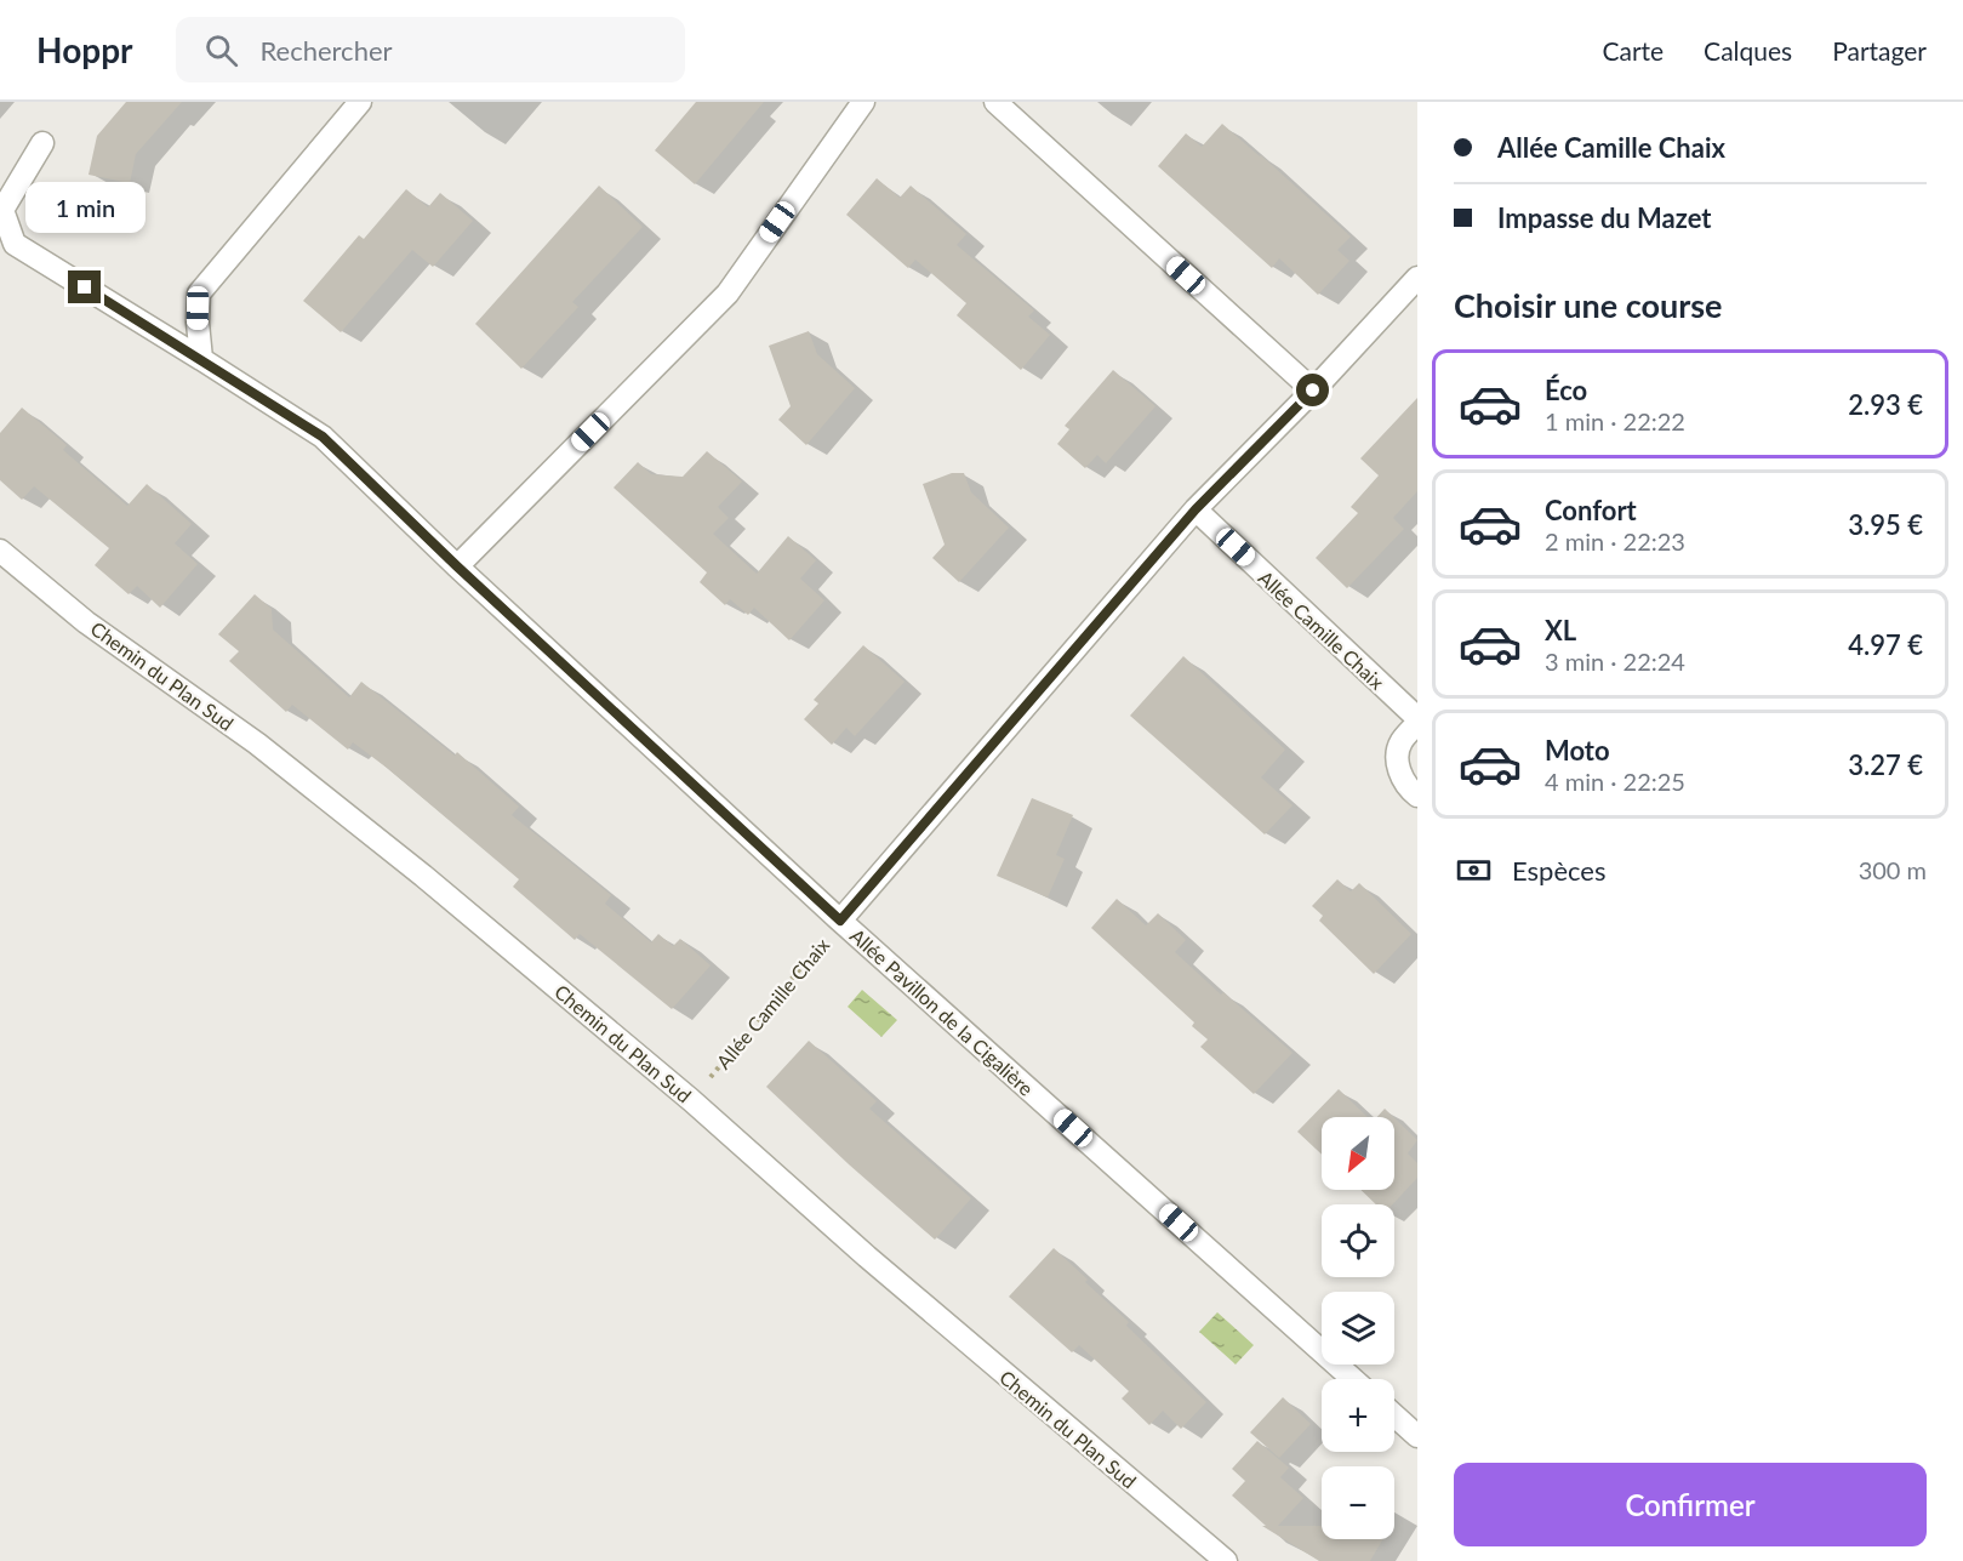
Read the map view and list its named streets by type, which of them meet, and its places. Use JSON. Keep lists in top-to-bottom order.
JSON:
{
  "streets": {
    "street": ["Allée Camille Chaix", "Chemin du Plan Sud", "Allée Pavillon de la Cigalière"]
  },
  "crossings": [
    ["Allée Camille Chaix", "Chemin du Plan Sud"],
    ["Allée Camille Chaix", "Allée Pavillon de la Cigalière"]
  ],
  "north": "bottom left",
  "page": {
    "header": "Hoppr",
    "search": "Rechercher",
    "nav": ["Carte", "Calques", "Partager"],
    "banner": ["Allée Camille Chaix", "Impasse du Mazet"],
    "bubble": "1 min",
    "heading": "Choisir une course",
    "list": [
      {
        "name": "Éco",
        "note": "1 min · 22:22",
        "value": "2.93 €"
      },
      {
        "name": "Confort",
        "note": "2 min · 22:23",
        "value": "3.95 €"
      },
      {
        "name": "XL",
        "note": "3 min · 22:24",
        "value": "4.97 €"
      },
      {
        "name": "Moto",
        "note": "4 min · 22:25",
        "value": "3.27 €"
      }
    ],
    "pay": ["Espèces", "300 m"],
    "map_buttons": ["+", "−"],
    "buttons": "Confirmer"
  }
}
